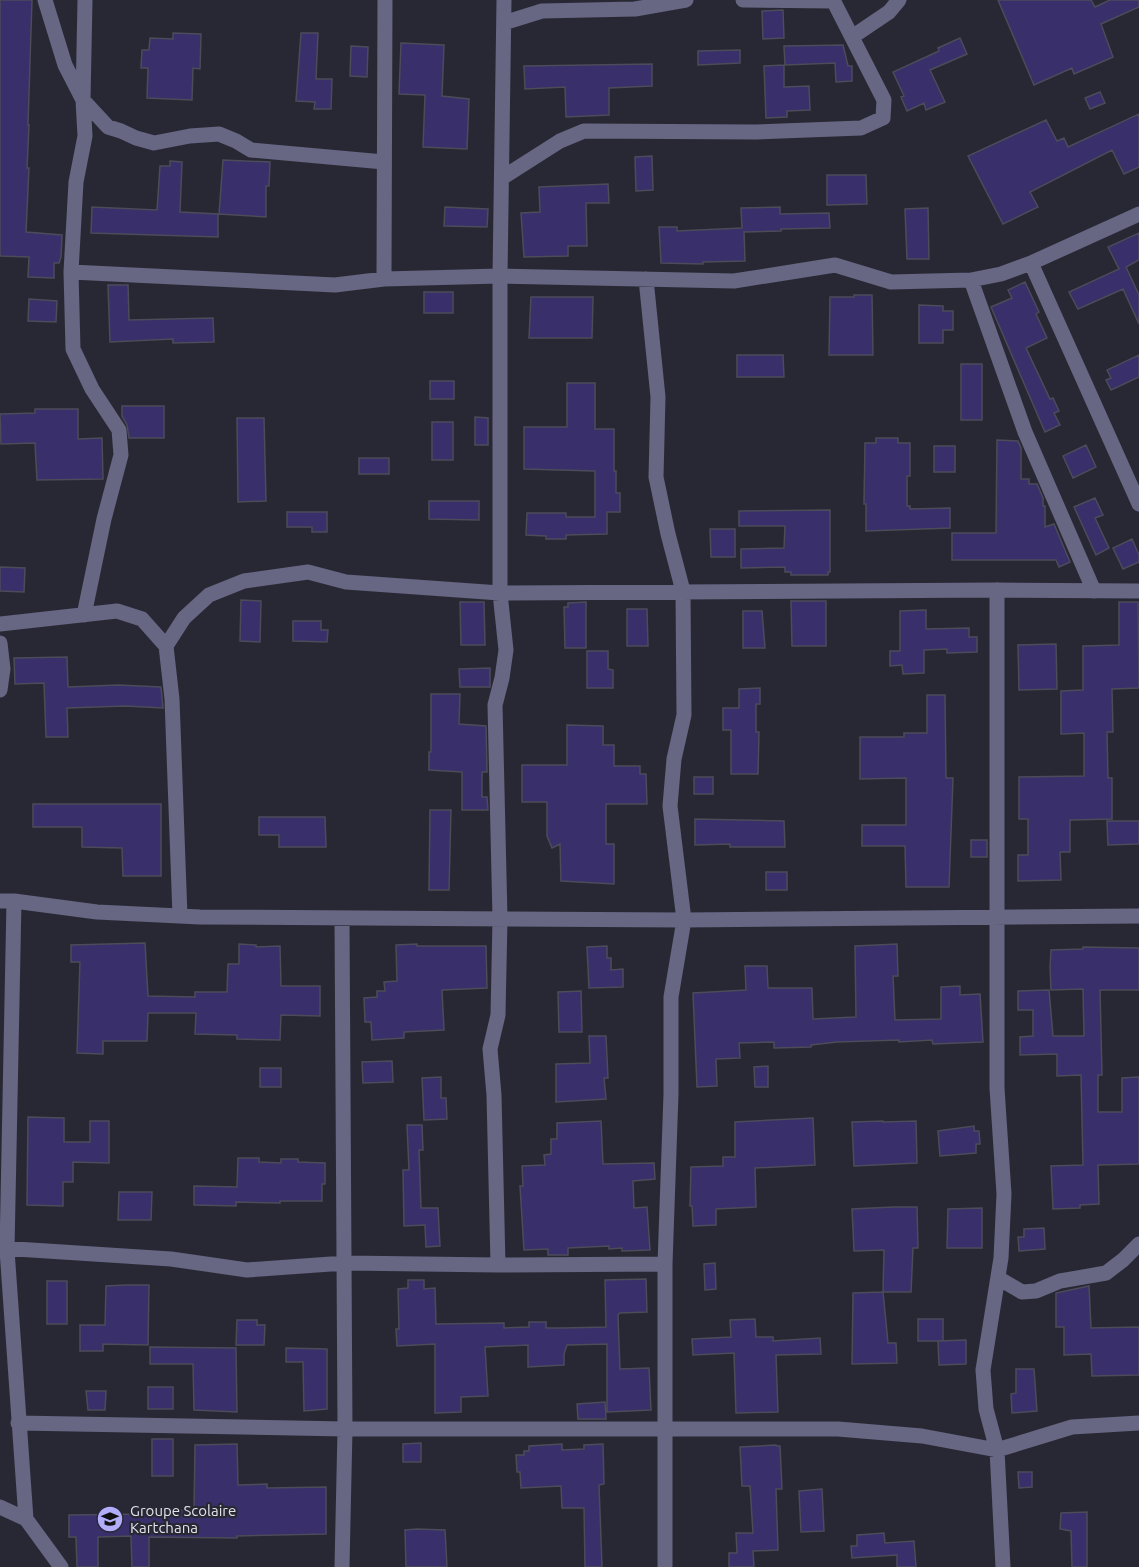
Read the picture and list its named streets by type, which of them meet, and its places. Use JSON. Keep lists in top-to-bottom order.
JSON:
{
  "places": {
    "school or university": ["Groupe Scolaire Kartchana"]
  }
}
